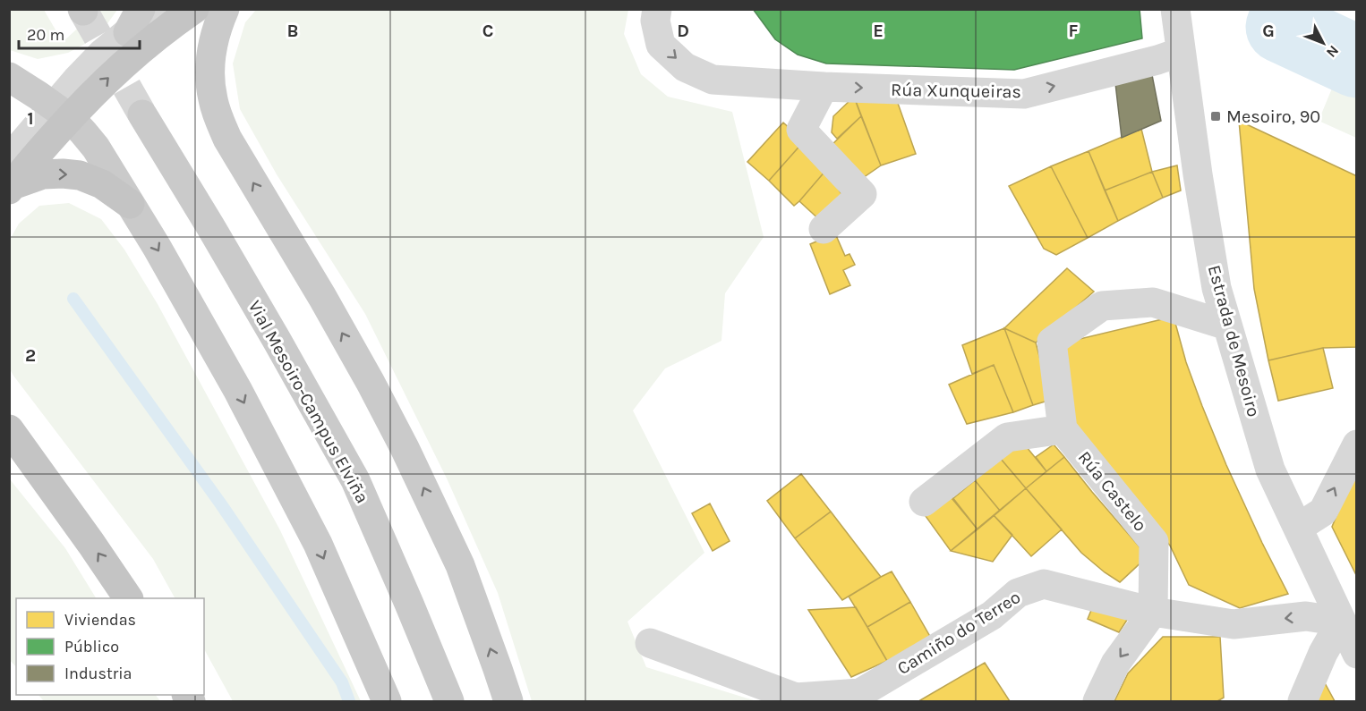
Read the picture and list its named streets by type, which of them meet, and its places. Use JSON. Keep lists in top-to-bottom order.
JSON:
{
  "streets": {
    "main road": ["Vial Mesoiro-Campus Elviña"],
    "street": [
      "Rúa Xunqueiras",
      "Estrada de Mesoiro",
      "Rúa Castelo",
      "Camiño do Terreo"
    ]
  },
  "crossings": [
    ["Rúa Xunqueiras", "Estrada de Mesoiro"],
    ["Estrada de Mesoiro", "Camiño do Terreo"],
    ["Rúa Castelo", "Camiño do Terreo"]
  ],
  "one_way": ["Rúa Xunqueiras"],
  "places": {
    "transit": ["Mesoiro, 90"]
  },
  "legend": ["Viviendas", "Público", "Industria"],
  "scale_bar": "20 m",
  "north": "bottom right",
  "grid": {
    "columns": [
      "B",
      "C",
      "D",
      "E",
      "F",
      "G"
    ],
    "rows": ["1", "2"]
  }
}
